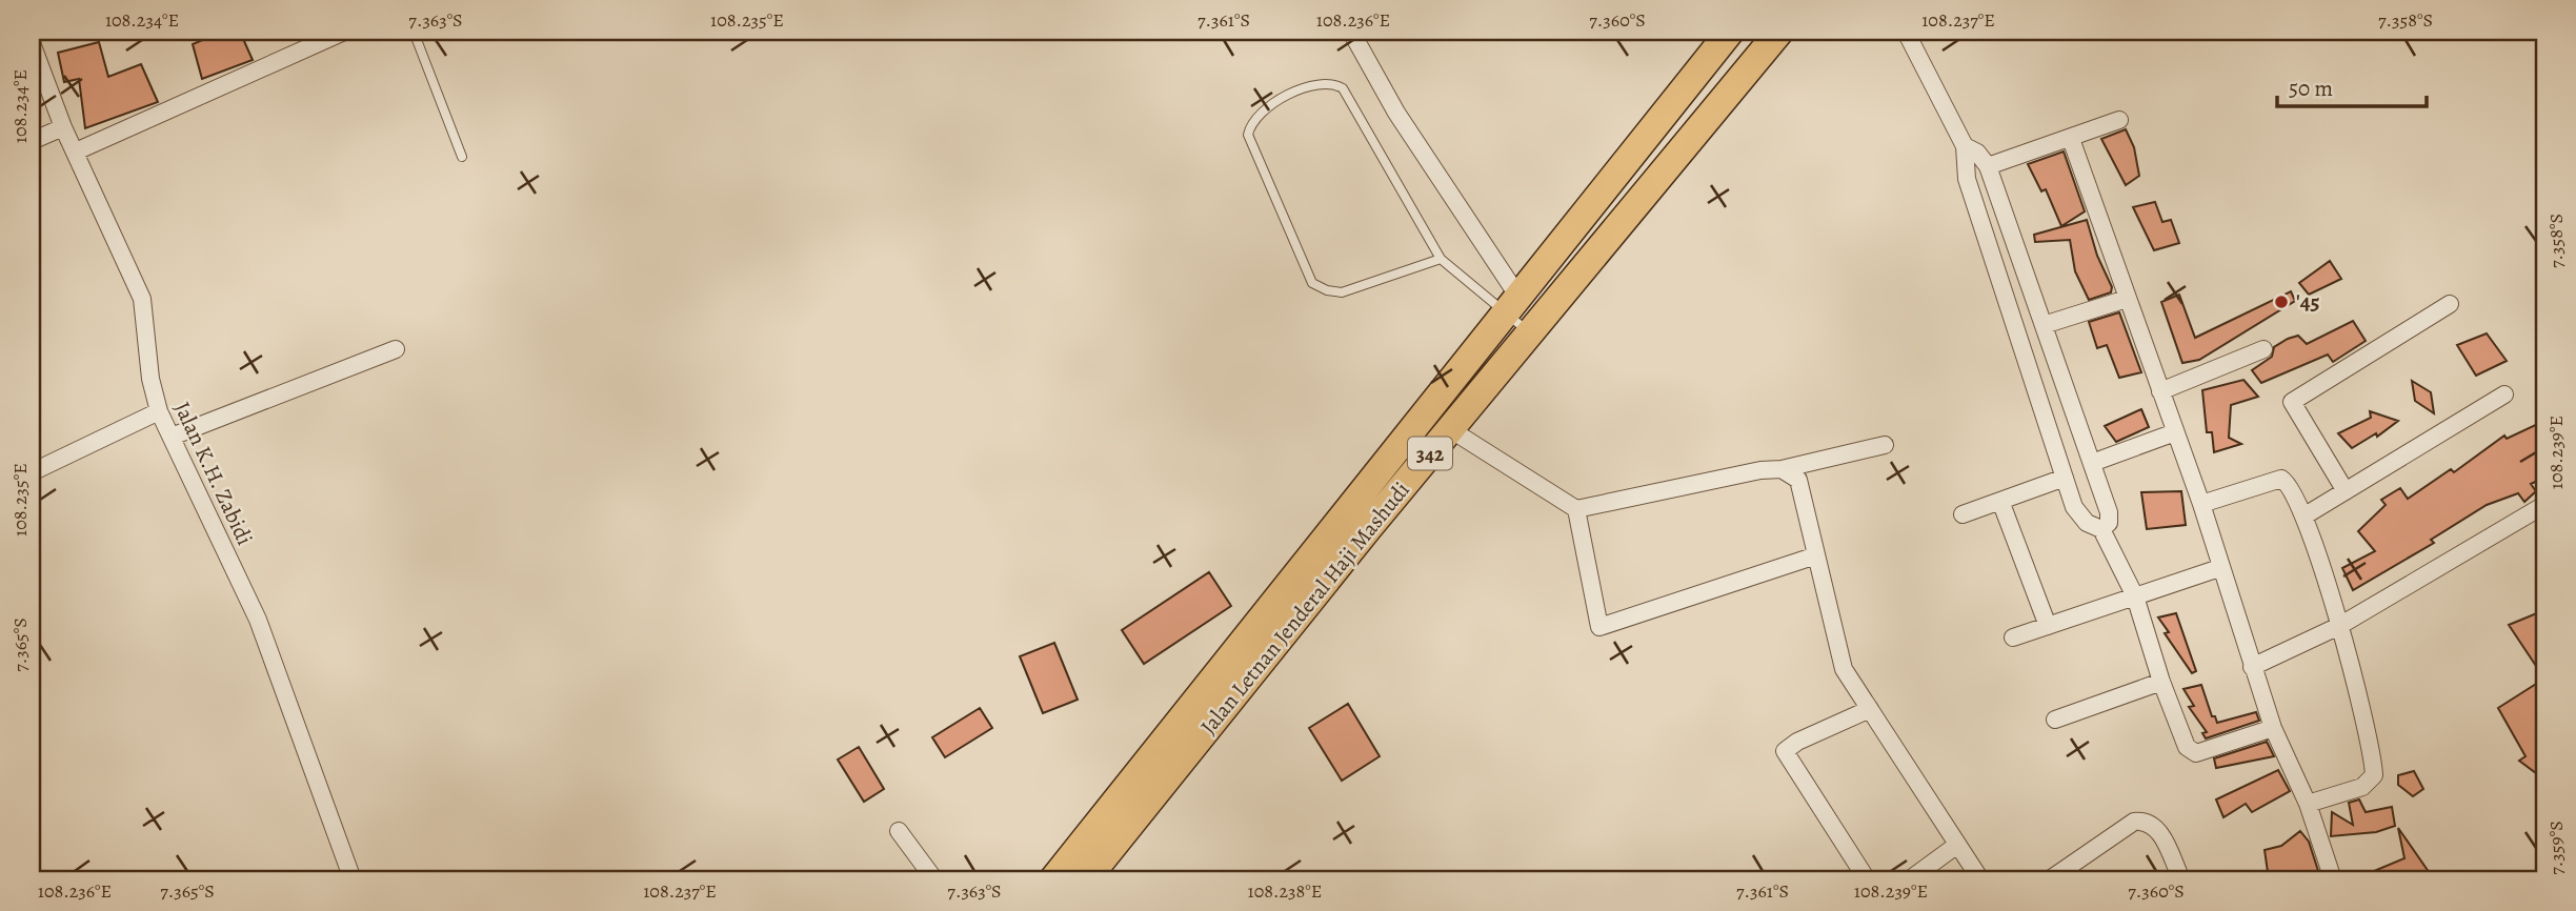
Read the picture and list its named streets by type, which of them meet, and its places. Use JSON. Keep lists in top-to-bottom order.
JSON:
{
  "streets": {
    "main road": ["342", "Jalan Letnan Jenderal Haji Mashudi"],
    "street": ["Jalan K.H. Zabidi"]
  },
  "places": ["'45"],
  "scale_bar": "50 m",
  "coordinates": [
    "108.234°E",
    "7.363°S",
    "108.235°E",
    "7.361°S",
    "108.236°E",
    "7.360°S",
    "108.237°E",
    "7.358°S",
    "108.239°E",
    "7.365°S",
    "7.359°S",
    "108.238°E"
  ]
}
